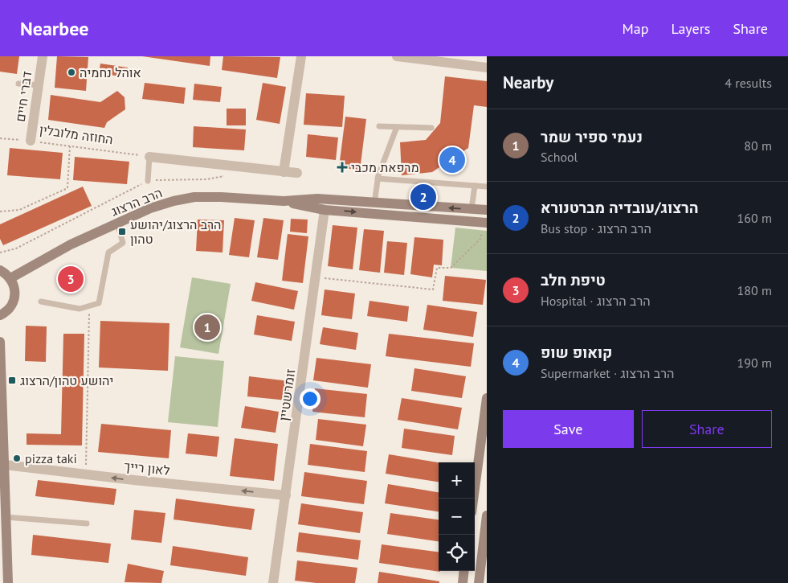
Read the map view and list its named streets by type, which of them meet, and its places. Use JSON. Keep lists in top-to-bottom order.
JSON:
{
  "streets": {
    "street": [
      "דברי חיים",
      "הרב הרצוג",
      "זומרשטיין",
      "לאון רייך"
    ],
    "path": ["החוזה מלובלין"]
  },
  "crossings": [
    ["דברי חיים", "החוזה מלובלין"],
    ["הרב הרצוג", "זומרשטיין"],
    ["זומרשטיין", "לאון רייך"]
  ],
  "one_way": ["לאון רייך"],
  "places": {
    "other": ["אוהל נחמיה", "pizza taki"],
    "health": ["מרפאת מכבי"],
    "transit": ["הרב הרצוג/יהושע טהון", "יהושע טהון/הרצוג"]
  },
  "page": {
    "header": "Nearbee",
    "nav": ["Map", "Layers", "Share"],
    "heading": ["Nearby", "4 results"],
    "list": [
      {
        "mark": "1",
        "name": "נעמי ספיר שמר",
        "note": "School",
        "value": "80 m"
      },
      {
        "mark": "2",
        "name": "הרצוג/עובדיה מברטנורא",
        "note": "Bus stop · הרב הרצוג",
        "value": "160 m"
      },
      {
        "mark": "3",
        "name": "טיפת חלב",
        "note": "Hospital · הרב הרצוג",
        "value": "180 m"
      },
      {
        "mark": "4",
        "name": "קואופ שופ",
        "note": "Supermarket · הרב הרצוג",
        "value": "190 m"
      }
    ],
    "pins": [
      "4",
      "2",
      "3",
      "1"
    ],
    "buttons": ["Save", "Share"],
    "map_buttons": ["+", "−"]
  }
}
